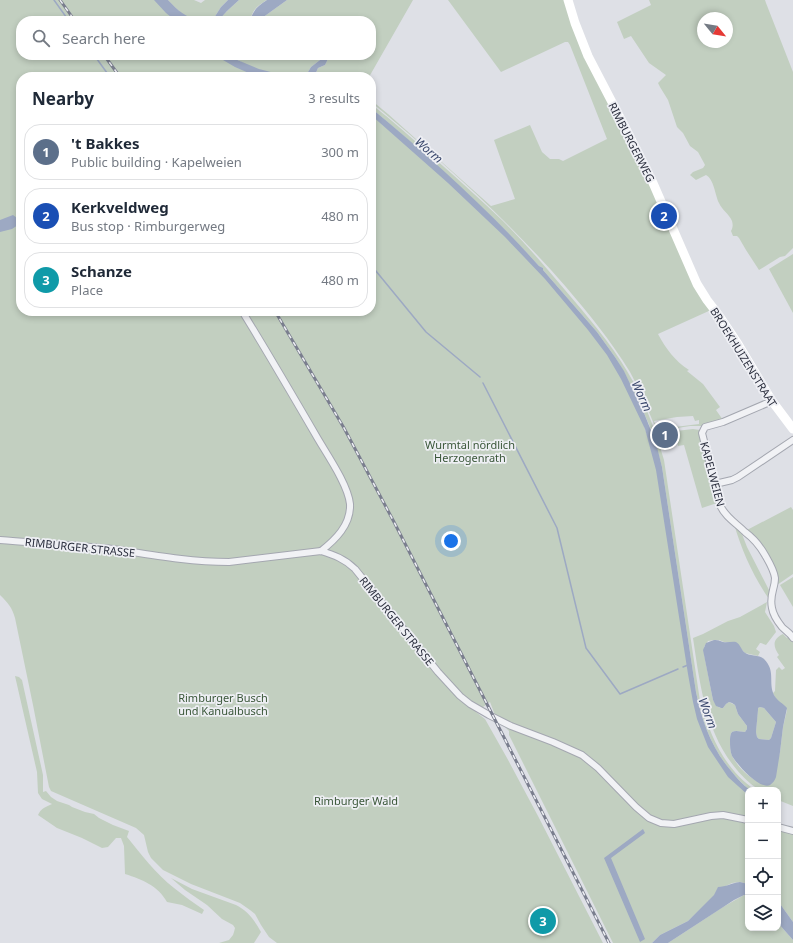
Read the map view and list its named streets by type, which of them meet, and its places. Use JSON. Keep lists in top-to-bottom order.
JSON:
{
  "streets": {
    "street": [
      "RIMBURGERWEG",
      "BROEKHUIZENSTRAAT",
      "KAPELWEIEN",
      "RIMBURGER STRASSE"
    ]
  },
  "crossings": [
    ["RIMBURGERWEG", "BROEKHUIZENSTRAAT"],
    ["BROEKHUIZENSTRAAT", "KAPELWEIEN"]
  ],
  "water": ["Worm"],
  "parks": ["Wurmtal nördlich Herzogenrath", "Rimburger Busch und Kanualbusch", "Rimburger Wald"],
  "north": "bottom right",
  "page": {
    "search": "Search here",
    "heading": ["Nearby", "3 results"],
    "list": [
      {
        "mark": "1",
        "name": "'t Bakkes",
        "note": "Public building · Kapelweien",
        "value": "300 m"
      },
      {
        "mark": "2",
        "name": "Kerkveldweg",
        "note": "Bus stop · Rimburgerweg",
        "value": "480 m"
      },
      {
        "mark": "3",
        "name": "Schanze",
        "note": "Place",
        "value": "480 m"
      }
    ],
    "pins": ["2", "1", "3"],
    "map_buttons": ["+", "−"]
  }
}
